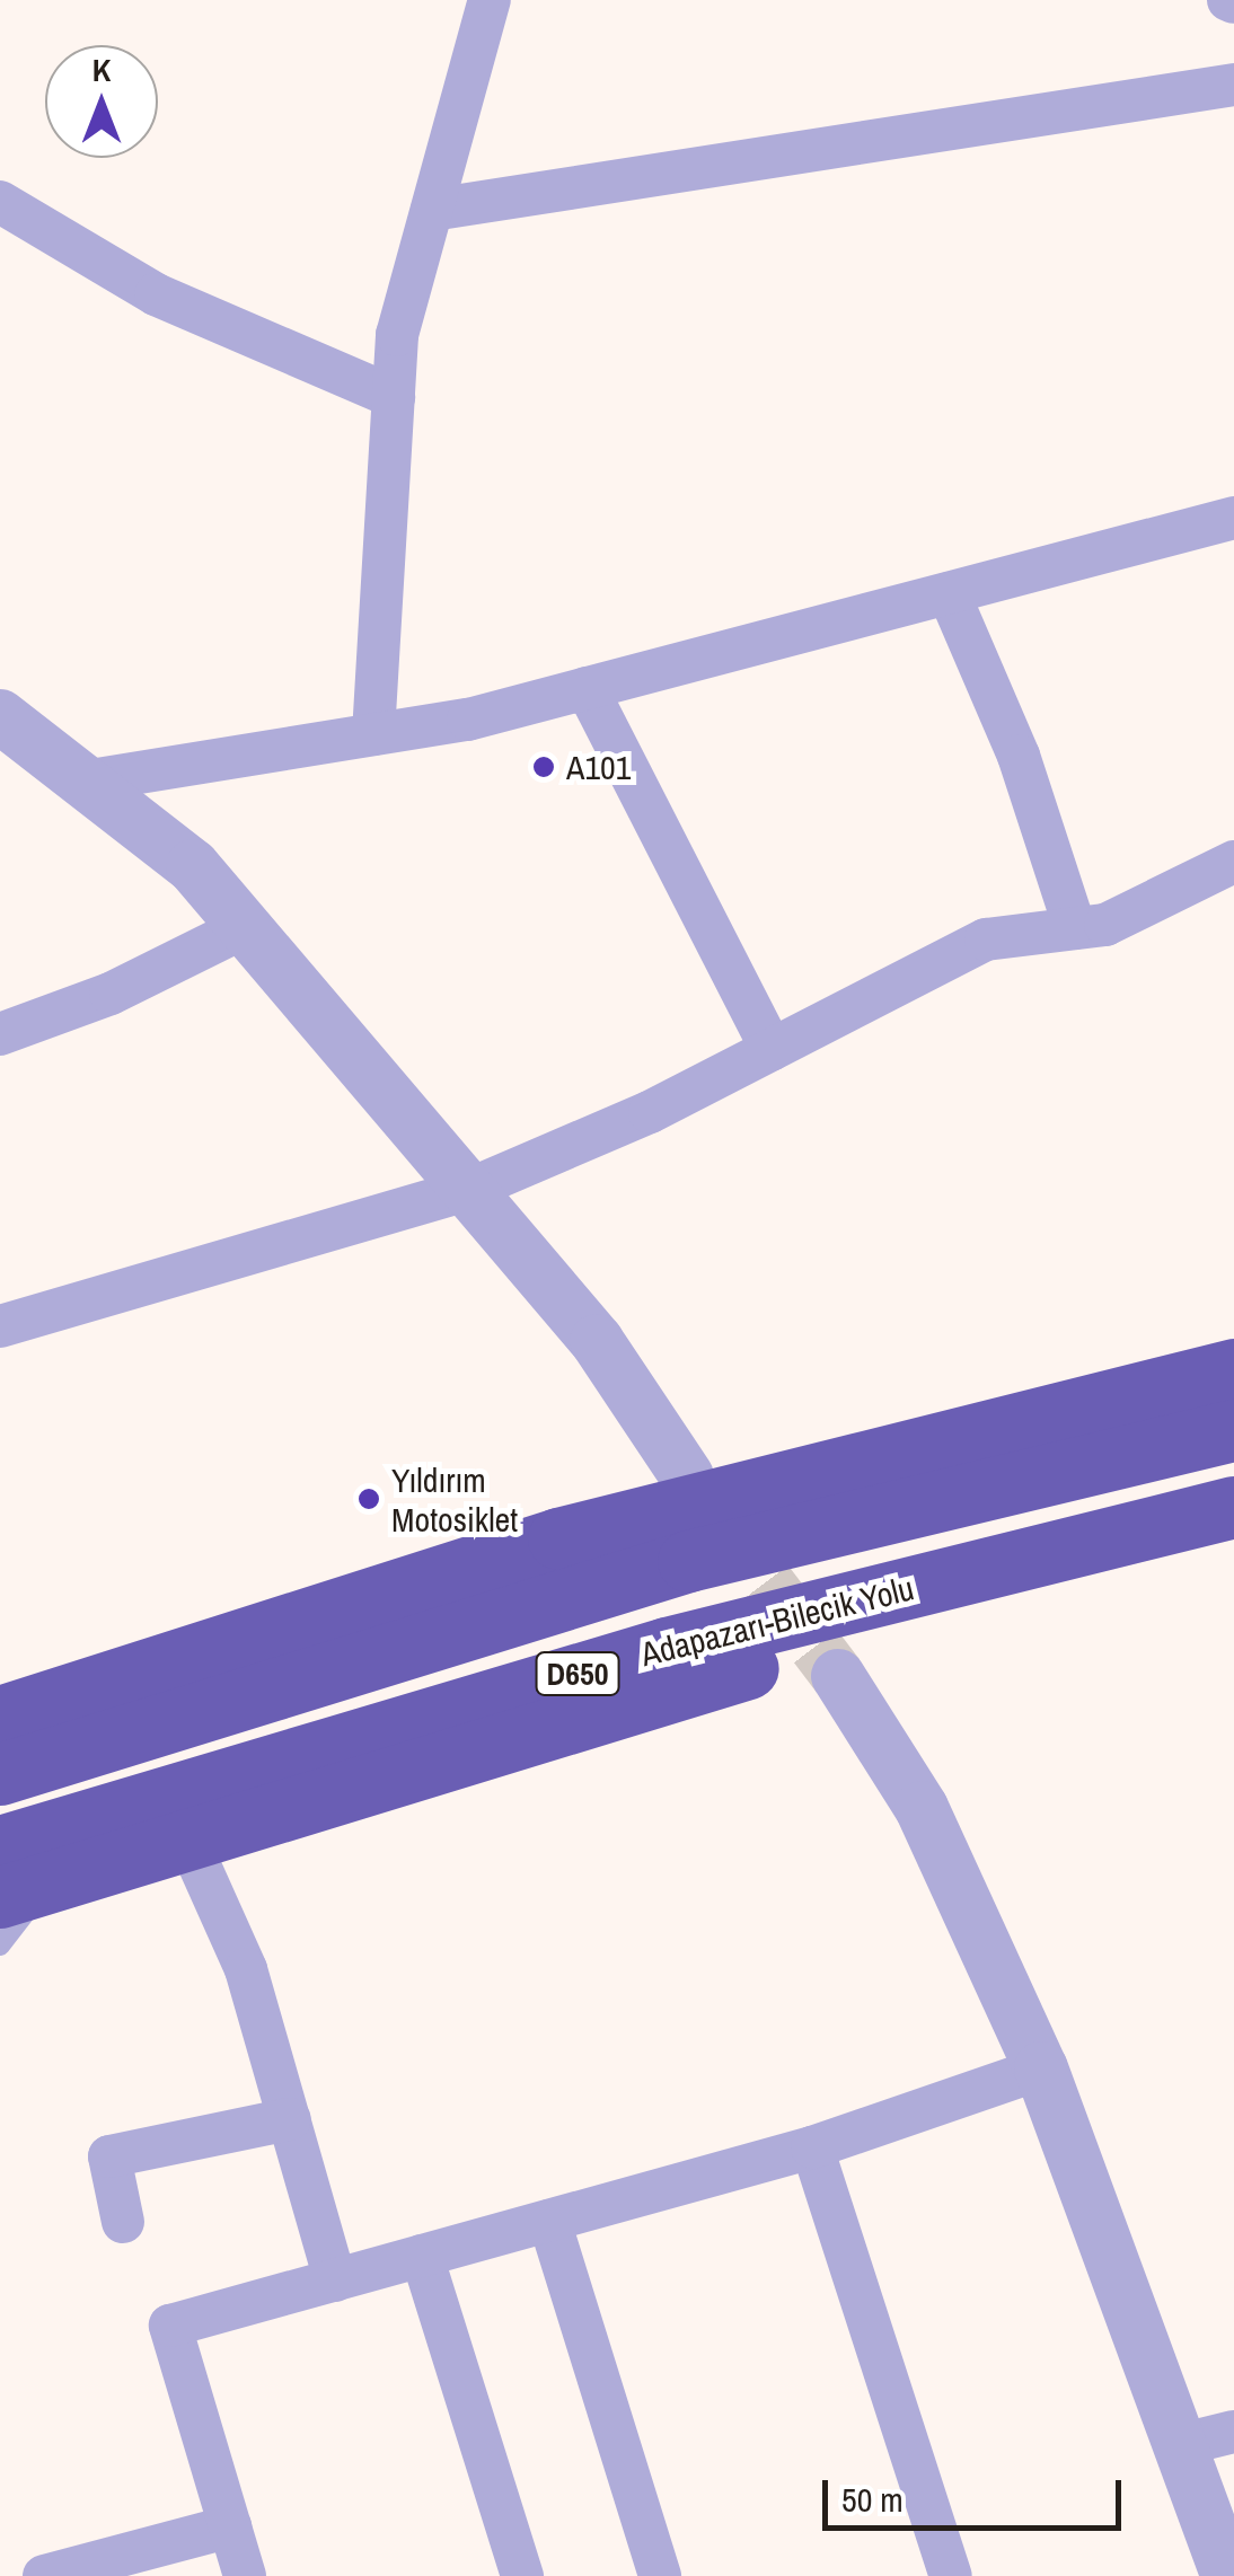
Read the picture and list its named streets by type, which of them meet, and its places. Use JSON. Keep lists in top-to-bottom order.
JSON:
{
  "streets": {
    "highway": ["Adapazarı-Bilecik Yolu", "D650"]
  },
  "places": ["A101", "Yıldırım Motosiklet"],
  "scale_bar": "50 m",
  "north": "top"
}
